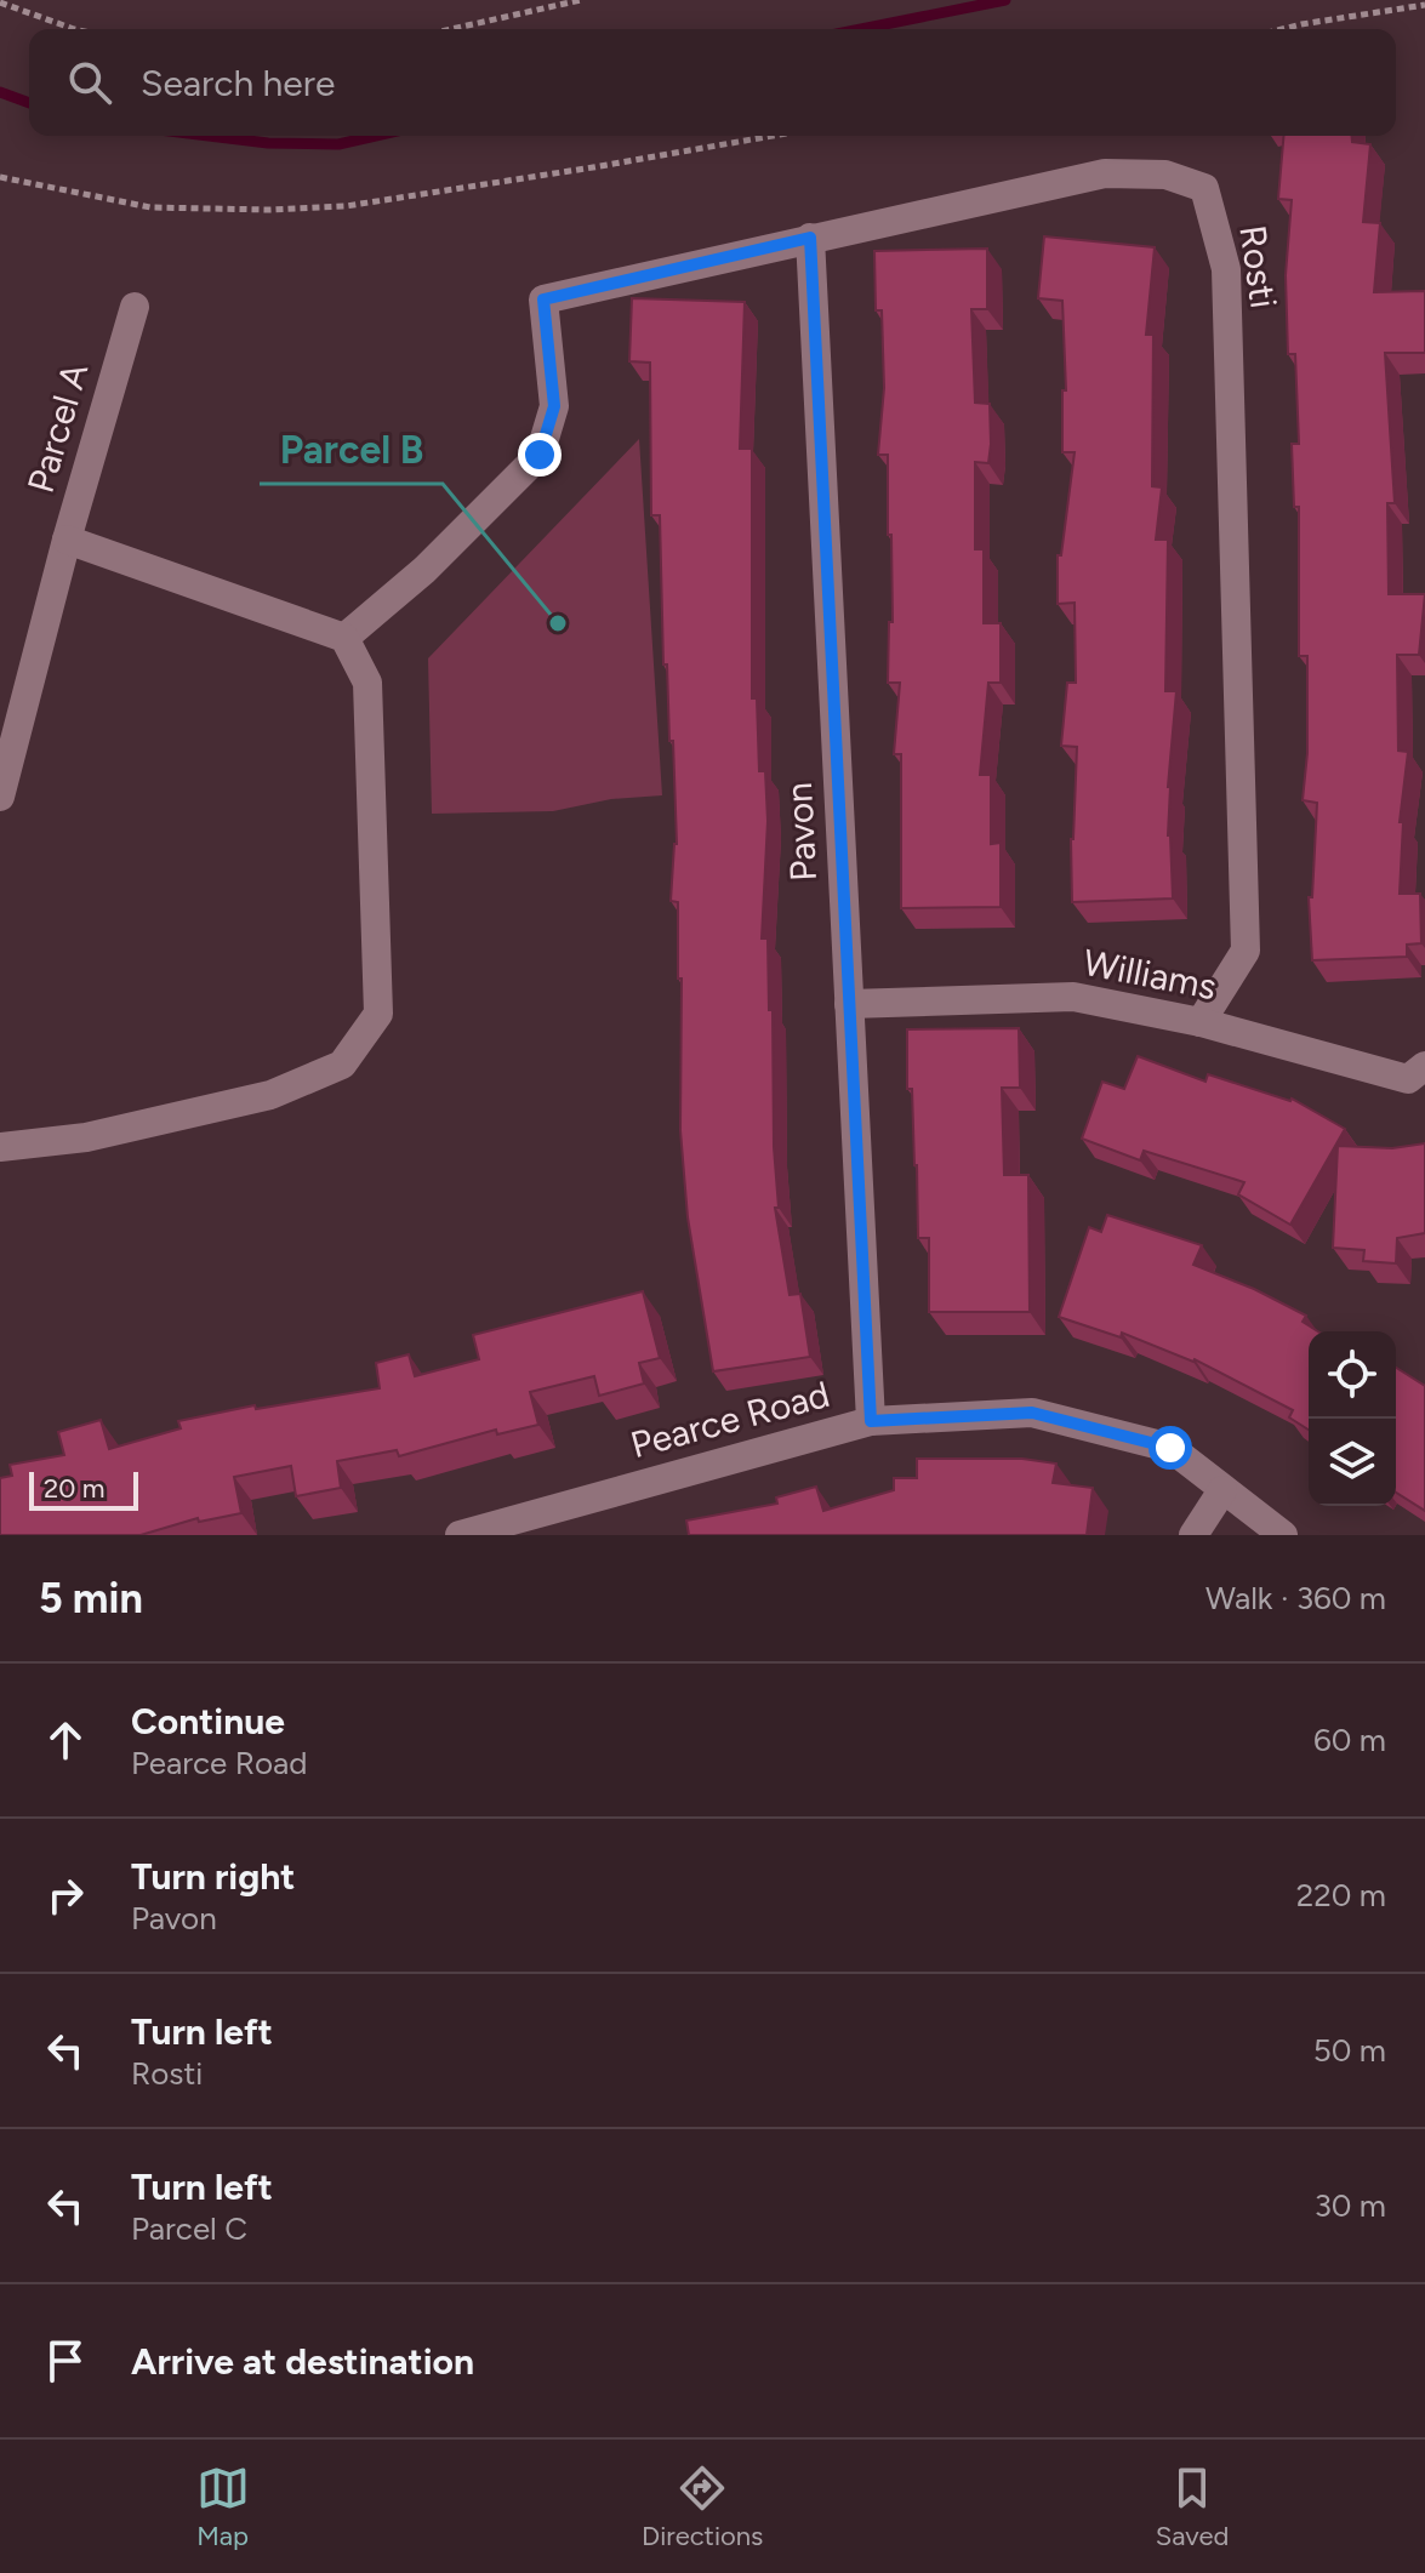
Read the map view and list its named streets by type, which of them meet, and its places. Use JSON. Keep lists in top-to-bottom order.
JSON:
{
  "streets": {
    "street": [
      "Rosti",
      "Parcel A",
      "Pavon",
      "Williams",
      "Pearce Road"
    ]
  },
  "crossings": [
    ["Rosti", "Pavon"],
    ["Rosti", "Williams"],
    ["Pavon", "Williams"],
    ["Pavon", "Pearce Road"]
  ],
  "places": ["Parcel B"],
  "scale_bar": "20 m",
  "page": {
    "search": "Search here",
    "scale": "20 m",
    "heading": ["5 min", "Walk · 360 m"],
    "list": [
      ["Continue", "Pearce Road", "60 m"],
      ["Turn right", "Pavon", "220 m"],
      ["Turn left", "Rosti", "50 m"],
      ["Turn left", "Parcel C", "30 m"],
      "Arrive at destination"
    ],
    "nav": ["Map", "Directions", "Saved"]
  }
}
